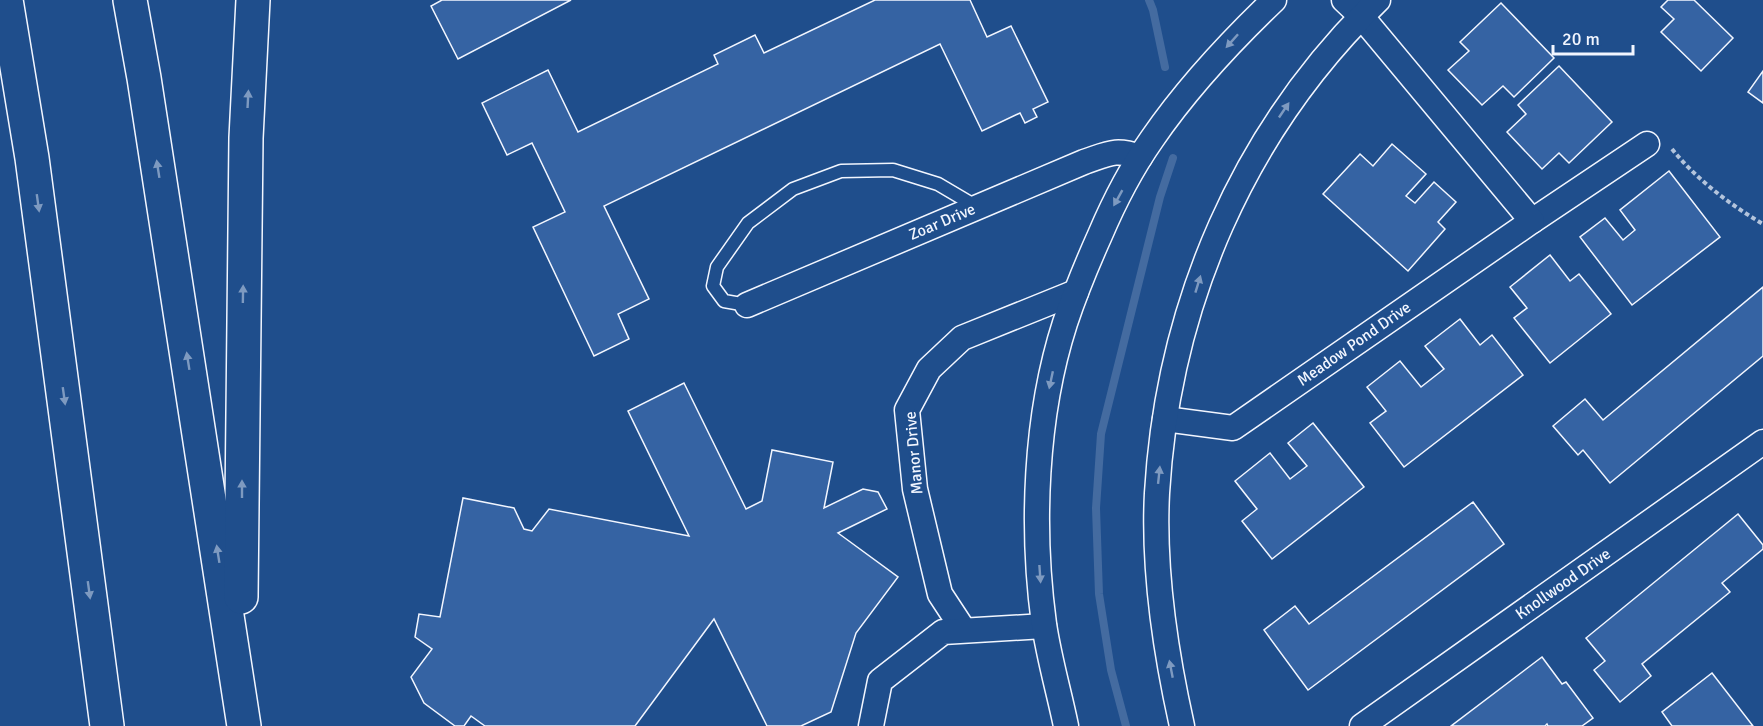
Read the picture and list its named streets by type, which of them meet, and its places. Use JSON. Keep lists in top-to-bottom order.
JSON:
{
  "streets": {
    "street": [
      "Zoar Drive",
      "Meadow Pond Drive",
      "Manor Drive",
      "Knollwood Drive"
    ]
  },
  "scale_bar": "20 m"
}
